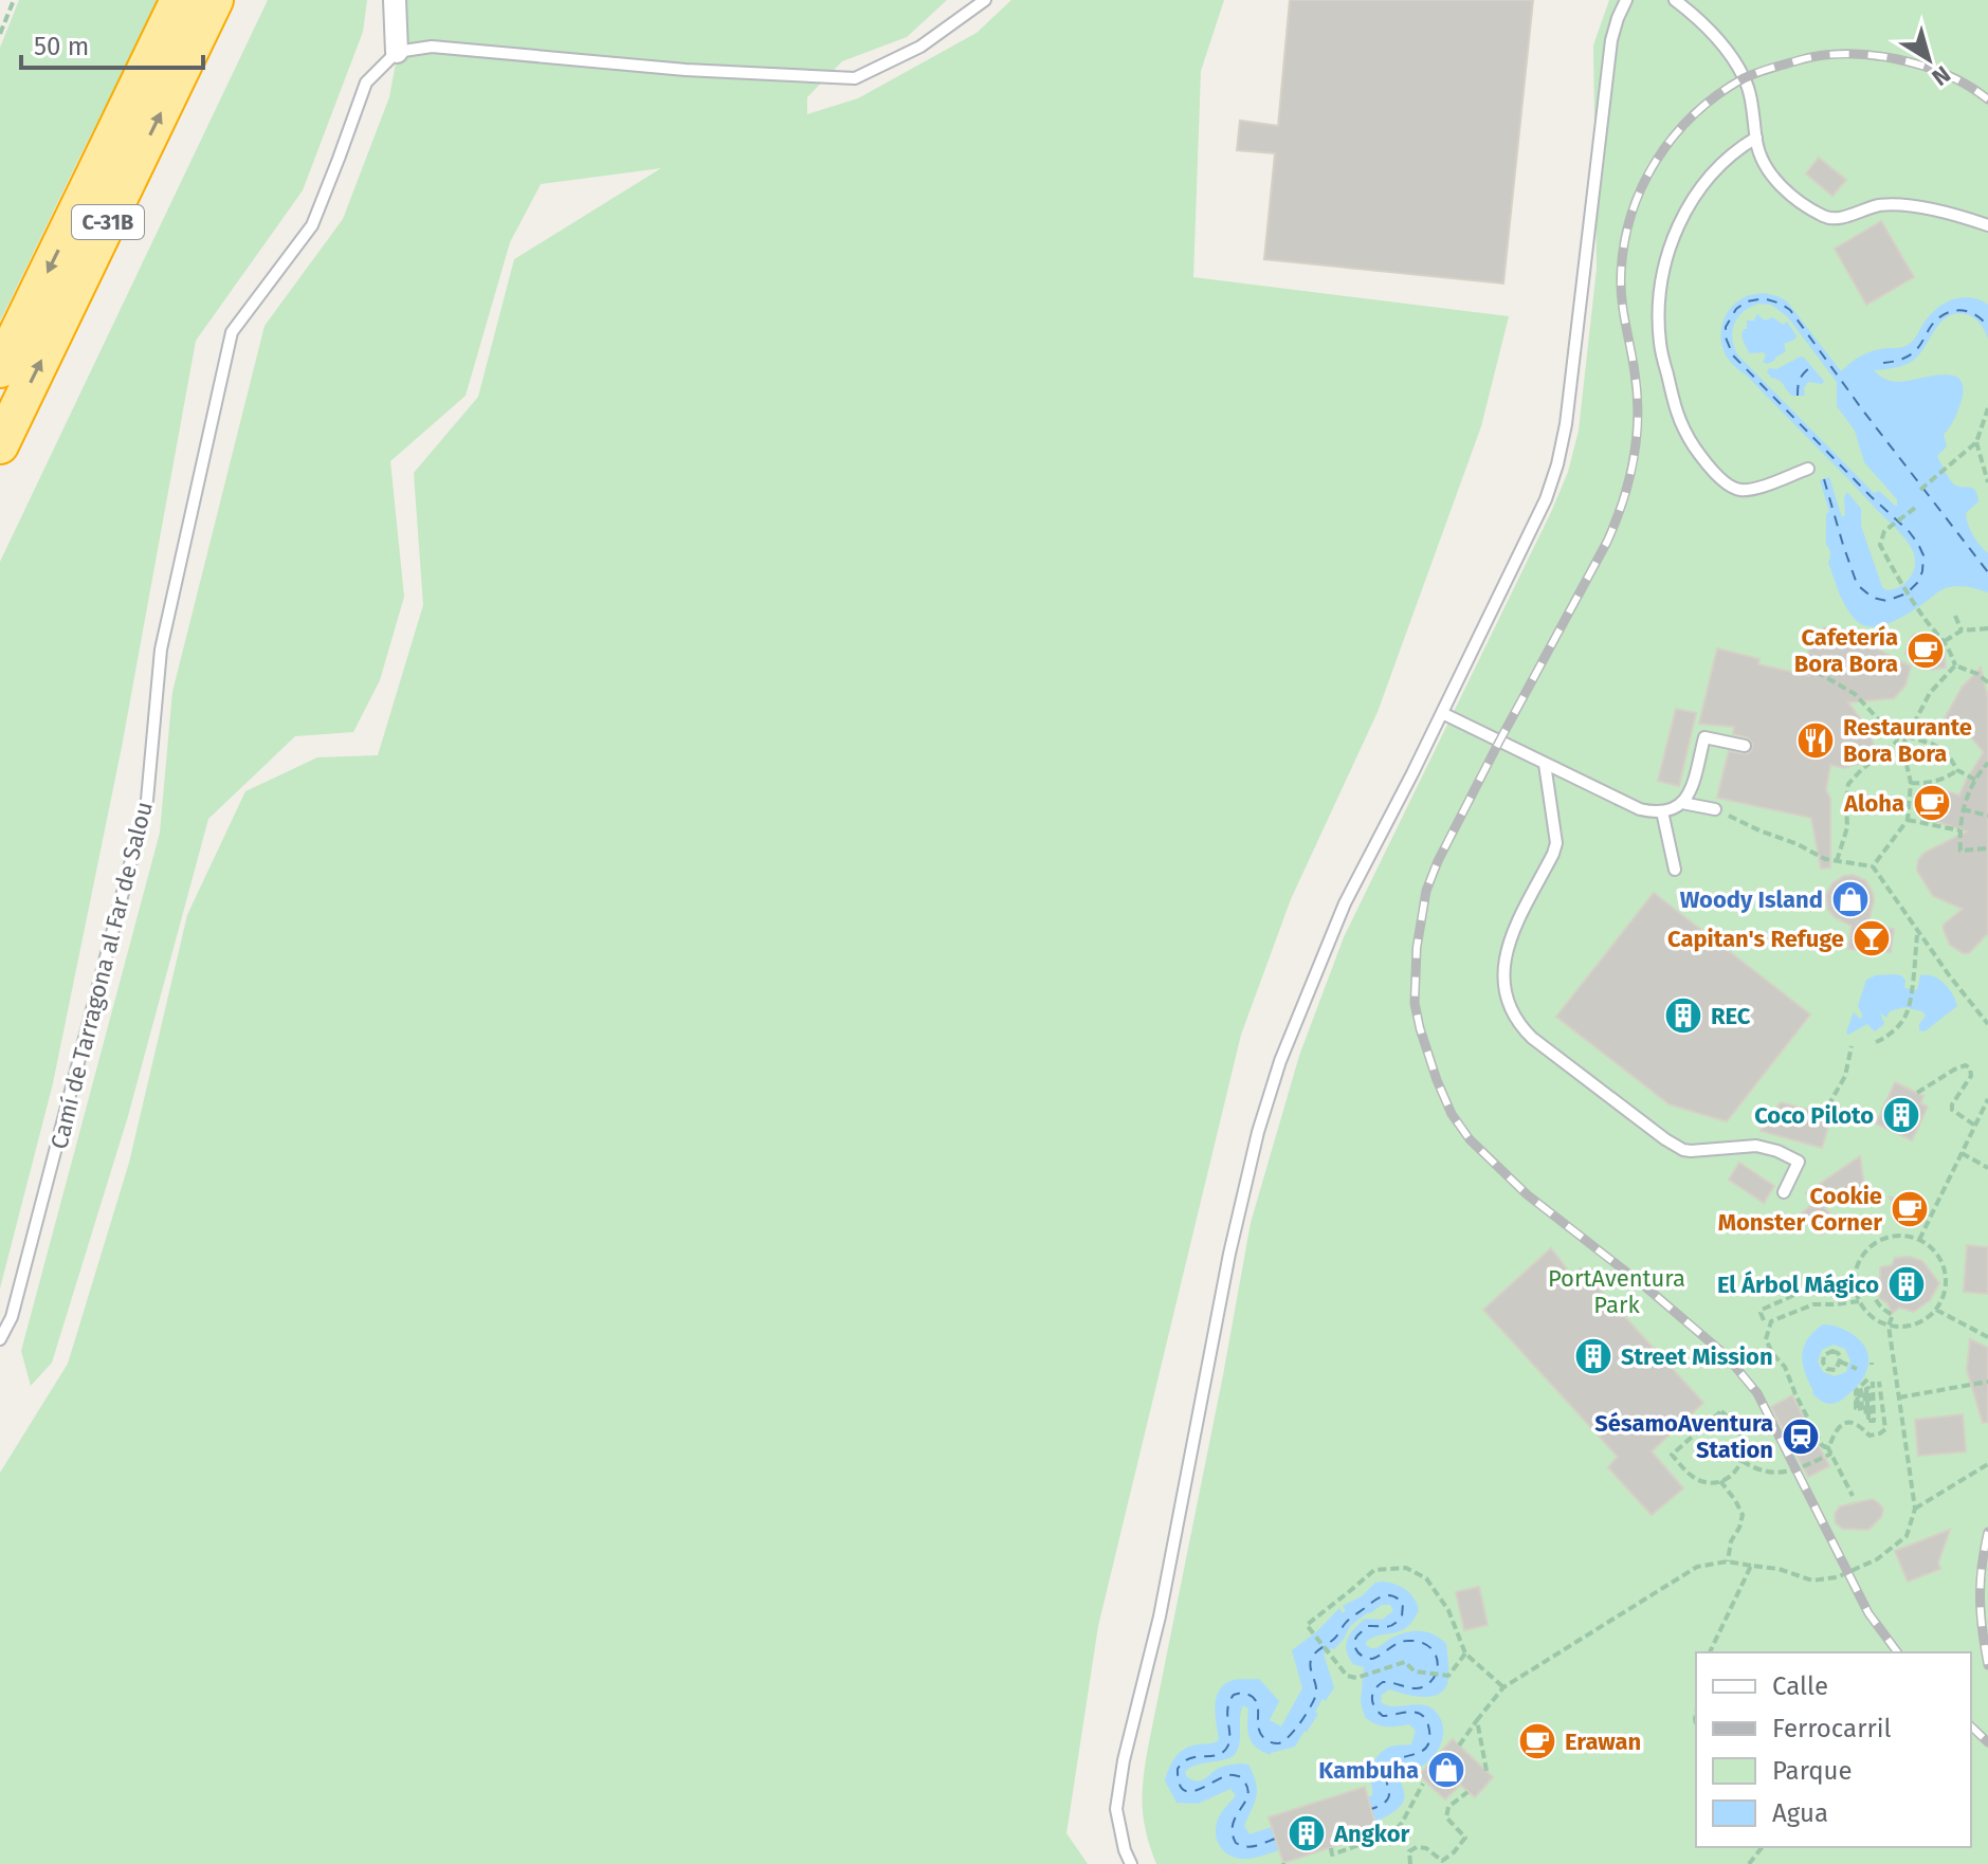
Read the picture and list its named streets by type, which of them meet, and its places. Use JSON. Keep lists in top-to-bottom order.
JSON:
{
  "streets": {
    "highway": ["C-31B"],
    "lane": ["Camí de Tarragona al Far de Salou"]
  },
  "parks": ["PortAventura Park"],
  "places": {
    "cafe": [
      "Cafetería Bora Bora",
      "Aloha",
      "Cookie Monster Corner",
      "Erawan"
    ],
    "restaurant": ["Restaurante Bora Bora"],
    "shop": ["Woody Island", "Kambuha"],
    "bar": ["Capitan's Refuge"],
    "building": [
      "REC",
      "Coco Piloto",
      "El Árbol Mágico",
      "Street Mission",
      "Angkor"
    ],
    "station": ["SésamoAventura Station"]
  },
  "legend": [
    "Calle",
    "Ferrocarril",
    "Parque",
    "Agua"
  ],
  "scale_bar": "50 m",
  "north": "bottom right"
}
